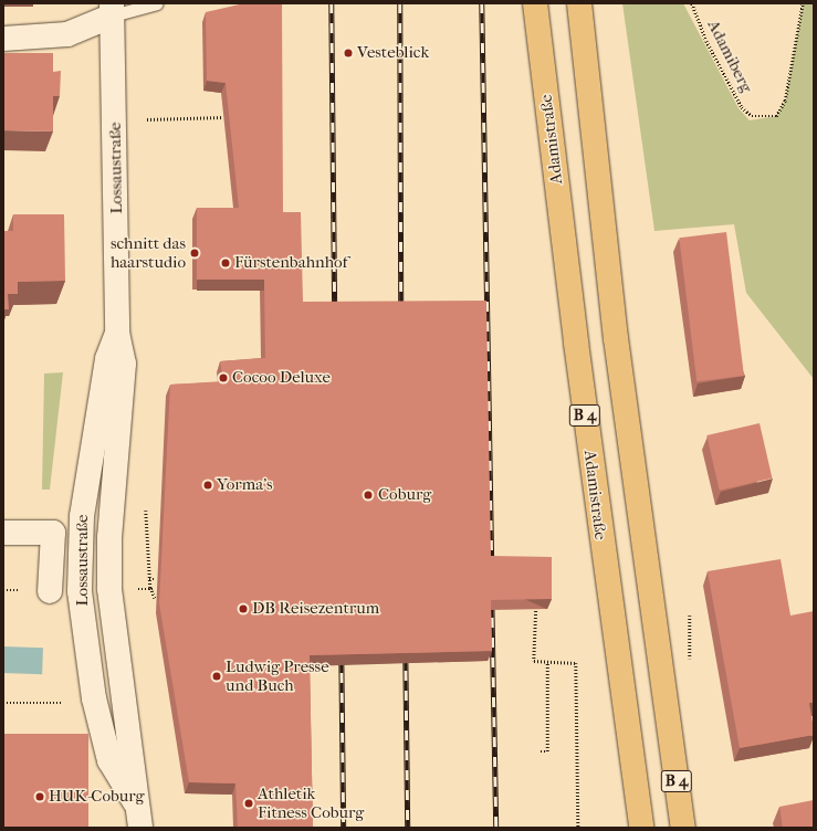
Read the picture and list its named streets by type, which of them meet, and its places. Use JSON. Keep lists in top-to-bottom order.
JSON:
{
  "streets": {
    "highway": ["Adamistraße", "B 4"],
    "street": ["Lossaustraße"],
    "path": ["Adamiberg"]
  },
  "places": [
    "Vesteblick",
    "schnitt das haarstudio",
    "Fürstenbahnhof",
    "Cocoo Deluxe",
    "Yorma's",
    "Coburg",
    "DB Reisezentrum",
    "Ludwig Presse und Buch",
    "HUK-Coburg",
    "Athletik Fitness Coburg"
  ]
}
